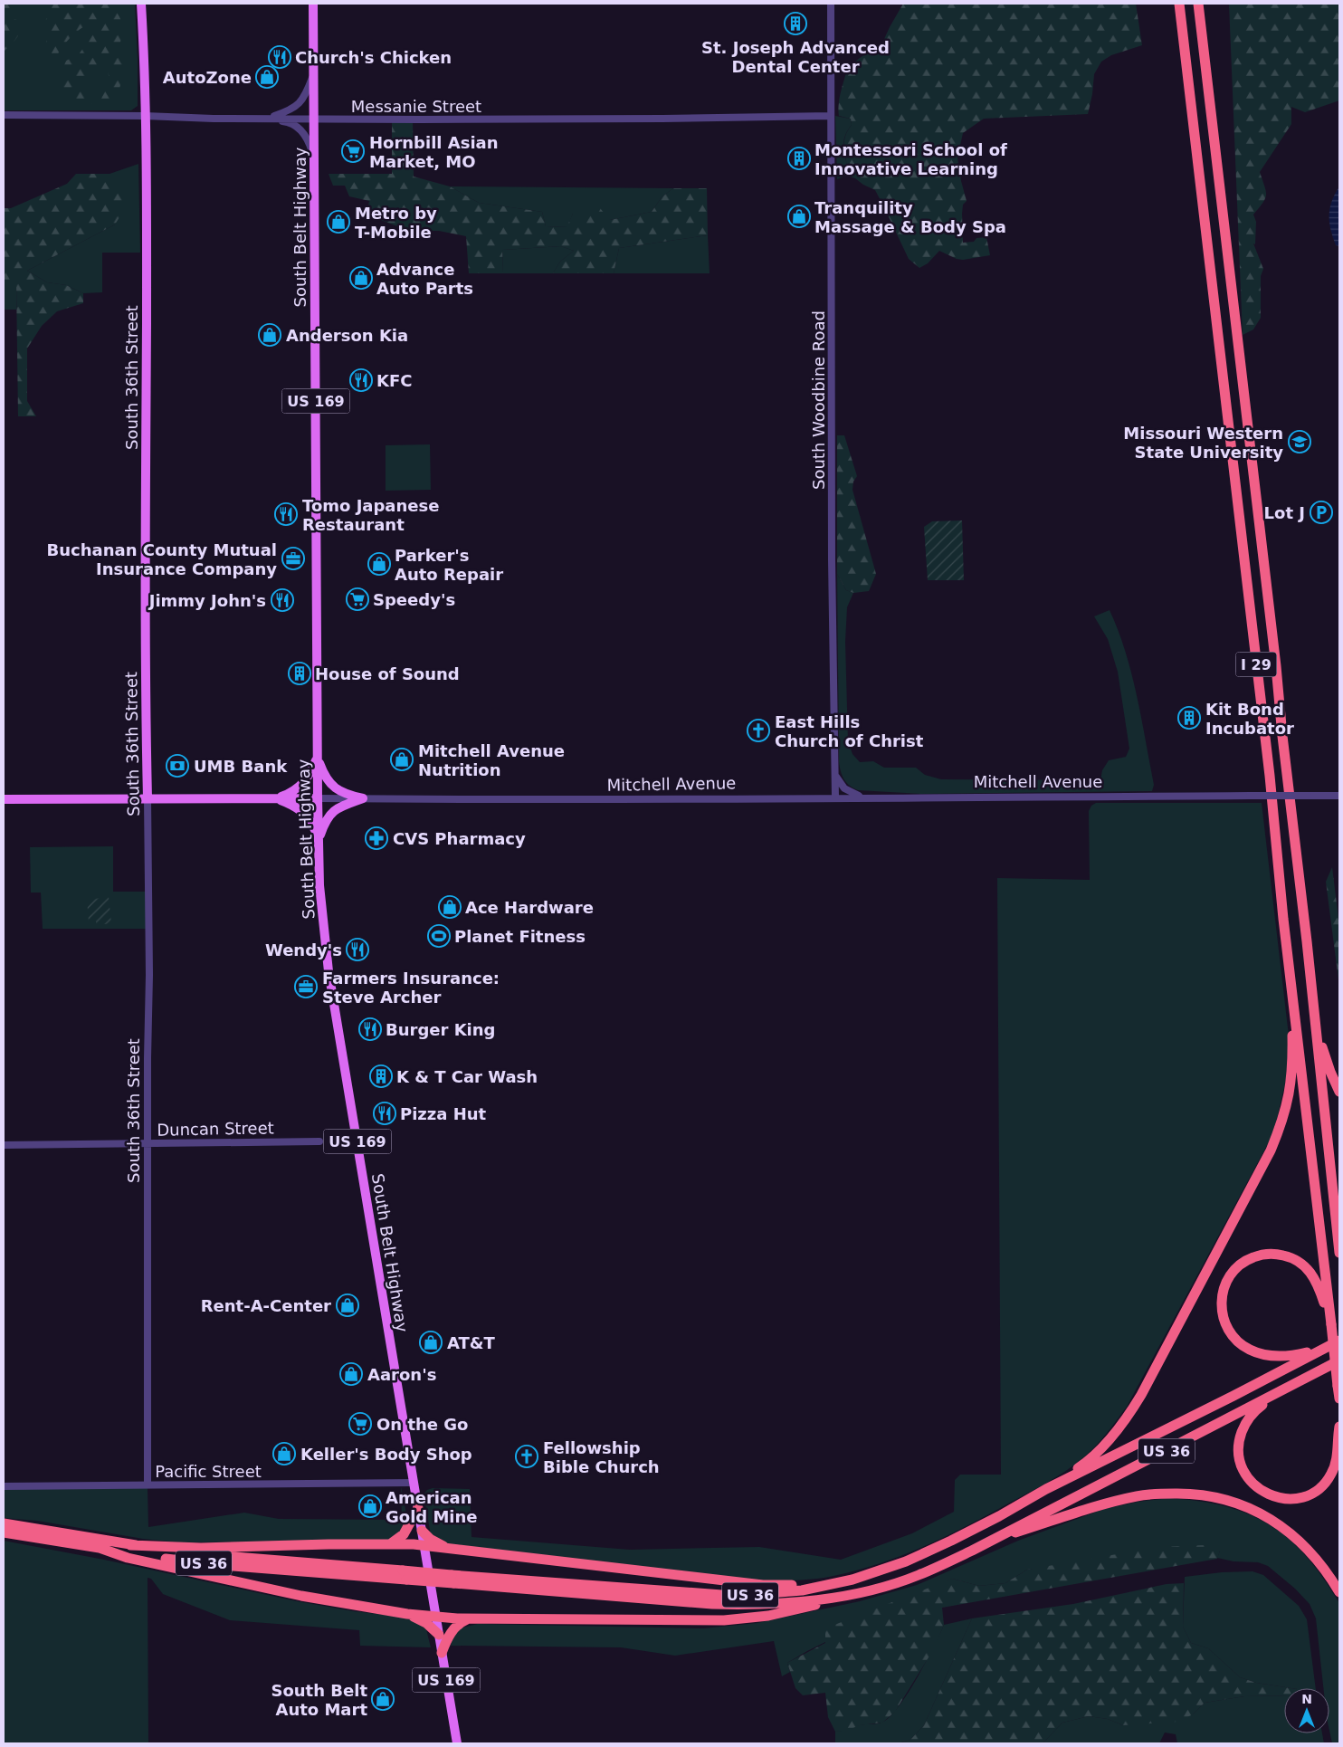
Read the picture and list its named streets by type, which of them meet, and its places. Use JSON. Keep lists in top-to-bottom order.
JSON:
{
  "streets": {
    "highway": ["I 29", "US 36"],
    "main road": [
      "South Belt Highway",
      "South 36th Street",
      "US 169",
      "Mitchell Avenue"
    ],
    "street": [
      "Messanie Street",
      "South Woodbine Road",
      "Duncan Street",
      "Pacific Street"
    ]
  },
  "crossings": [
    ["Messanie Street", "South Belt Highway"],
    ["Messanie Street", "South 36th Street"],
    ["Messanie Street", "South Woodbine Road"],
    ["South Belt Highway", "Mitchell Avenue"],
    ["South Belt Highway", "Pacific Street"],
    ["South 36th Street", "Mitchell Avenue"],
    ["South 36th Street", "Duncan Street"],
    ["South 36th Street", "Pacific Street"],
    ["South Woodbine Road", "Mitchell Avenue"]
  ],
  "places": {
    "building": [
      "St. Joseph Advanced Dental Center",
      "Montessori School of Innovative Learning",
      "House of Sound",
      "Kit Bond Incubator",
      "K & T Car Wash"
    ],
    "restaurant": [
      "Church's Chicken",
      "KFC",
      "Tomo Japanese Restaurant",
      "Jimmy John's",
      "Wendy's",
      "Burger King",
      "Pizza Hut"
    ],
    "shop": [
      "AutoZone",
      "Tranquility Massage & Body Spa",
      "Metro by T-Mobile",
      "Advance Auto Parts",
      "Anderson Kia",
      "Parker's Auto Repair",
      "Mitchell Avenue Nutrition",
      "Ace Hardware",
      "Rent-A-Center",
      "AT&T",
      "Aaron's",
      "Keller's Body Shop",
      "American Gold Mine",
      "South Belt Auto Mart"
    ],
    "supermarket": ["Hornbill Asian Market, MO", "Speedy's", "On the Go"],
    "school or university": ["Missouri Western State University"],
    "parking": ["Lot J"],
    "office": ["Buchanan County Mutual Insurance Company", "Farmers Insurance: Steve Archer"],
    "church": ["East Hills Church of Christ", "Fellowship Bible Church"],
    "bank": ["UMB Bank"],
    "pharmacy": ["CVS Pharmacy"],
    "sports": ["Planet Fitness"]
  },
  "north": "top"
}
